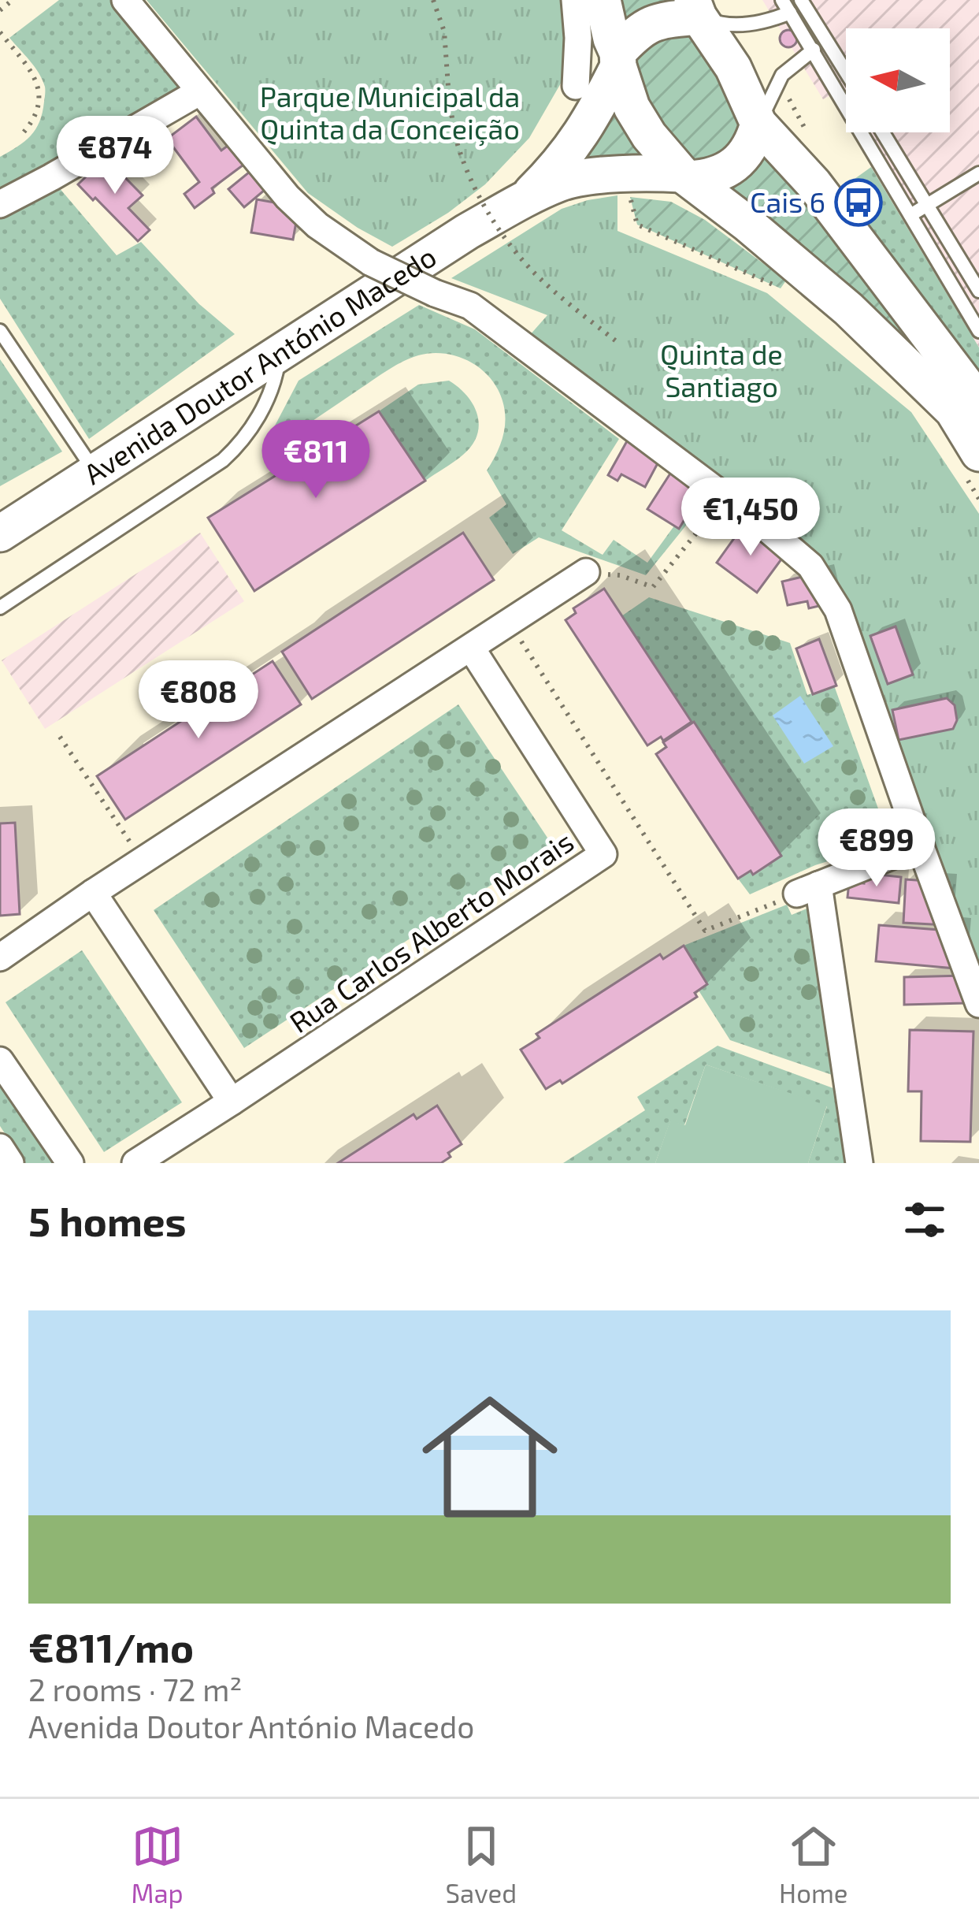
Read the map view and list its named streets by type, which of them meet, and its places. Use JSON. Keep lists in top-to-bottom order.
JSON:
{
  "streets": {
    "main road": ["Avenida Doutor António Macedo"],
    "street": ["Rua Carlos Alberto Morais"]
  },
  "parks": ["Parque Municipal da Quinta da Conceição", "Quinta de Santiago"],
  "places": {
    "bus stop": ["Cais 6"]
  },
  "north": "left",
  "page": {
    "price": [
      "€874",
      "€811",
      "€1,450",
      "€808",
      "€899"
    ],
    "heading": "5 homes",
    "list": [
      {
        "name": "€811/mo",
        "note": "2 rooms · 72 m² · Avenida Doutor António Macedo"
      }
    ],
    "tabs": ["Map", "Saved", "Home"]
  }
}
